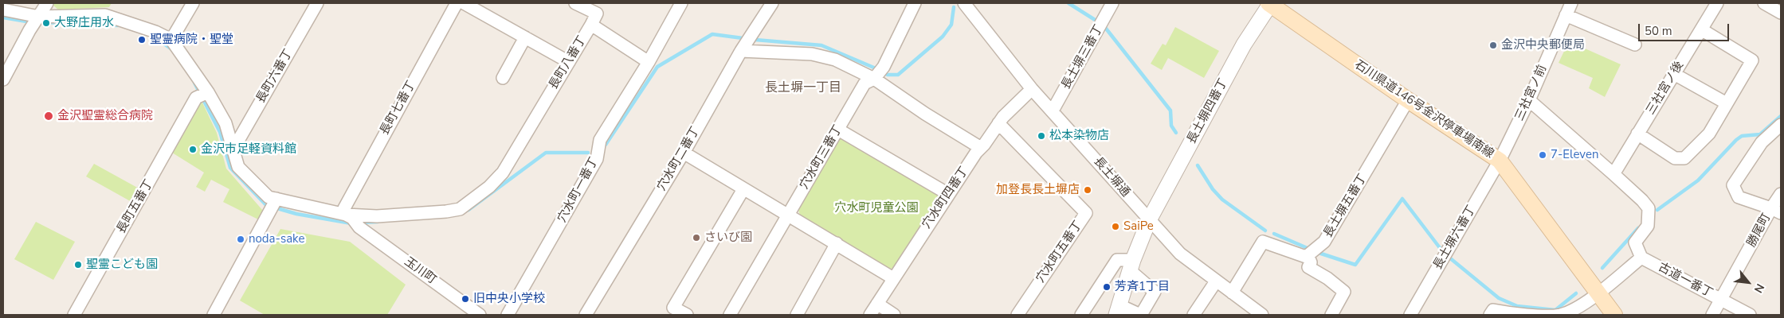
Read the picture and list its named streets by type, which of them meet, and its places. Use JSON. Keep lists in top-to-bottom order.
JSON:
{
  "streets": {
    "main road": ["石川県道146号金沢停車場南線"],
    "street": [
      "長土塀三番丁",
      "長町八番丁",
      "長町六番丁",
      "三社宮ノ後",
      "三社宮ノ前",
      "長町七番丁",
      "長土塀四番丁",
      "穴水町三番丁",
      "穴水町二番丁",
      "長土塀通",
      "穴水町一番丁",
      "穴水町四番丁",
      "長土塀五番丁",
      "長町五番丁",
      "勝尾町",
      "長土塀六番丁",
      "穴水町五番丁",
      "玉川町",
      "古道一番丁"
    ]
  },
  "crossings": [
    ["長土塀三番丁", "長土塀通"],
    ["長町八番丁", "長町七番丁"],
    ["長町八番丁", "玉川町"],
    ["三社宮ノ前", "石川県道146号金沢停車場南線"],
    ["三社宮ノ前", "長土塀六番丁"],
    ["長町七番丁", "玉川町"],
    ["石川県道146号金沢停車場南線", "長土塀四番丁"],
    ["石川県道146号金沢停車場南線", "長土塀五番丁"],
    ["石川県道146号金沢停車場南線", "長土塀六番丁"],
    ["長土塀四番丁", "長土塀通"],
    ["長土塀通", "穴水町四番丁"],
    ["穴水町四番丁", "穴水町五番丁"],
    ["勝尾町", "古道一番丁"]
  ],
  "districts": ["長土塀一丁目"],
  "parks": ["穴水町児童公園"],
  "places": [
    "大野庄用水",
    "聖霊病院・聖堂",
    "金沢中央郵便局",
    "金沢聖霊総合病院",
    "松本染物店",
    "金沢市足軽資料館",
    "7-Eleven",
    "加登長長土塀店",
    "SaiPe",
    "さいび園",
    "noda-sake",
    "聖霊こども園",
    "芳斉1丁目",
    "旧中央小学校"
  ],
  "scale_bar": "50 m",
  "north": "bottom right"
}
